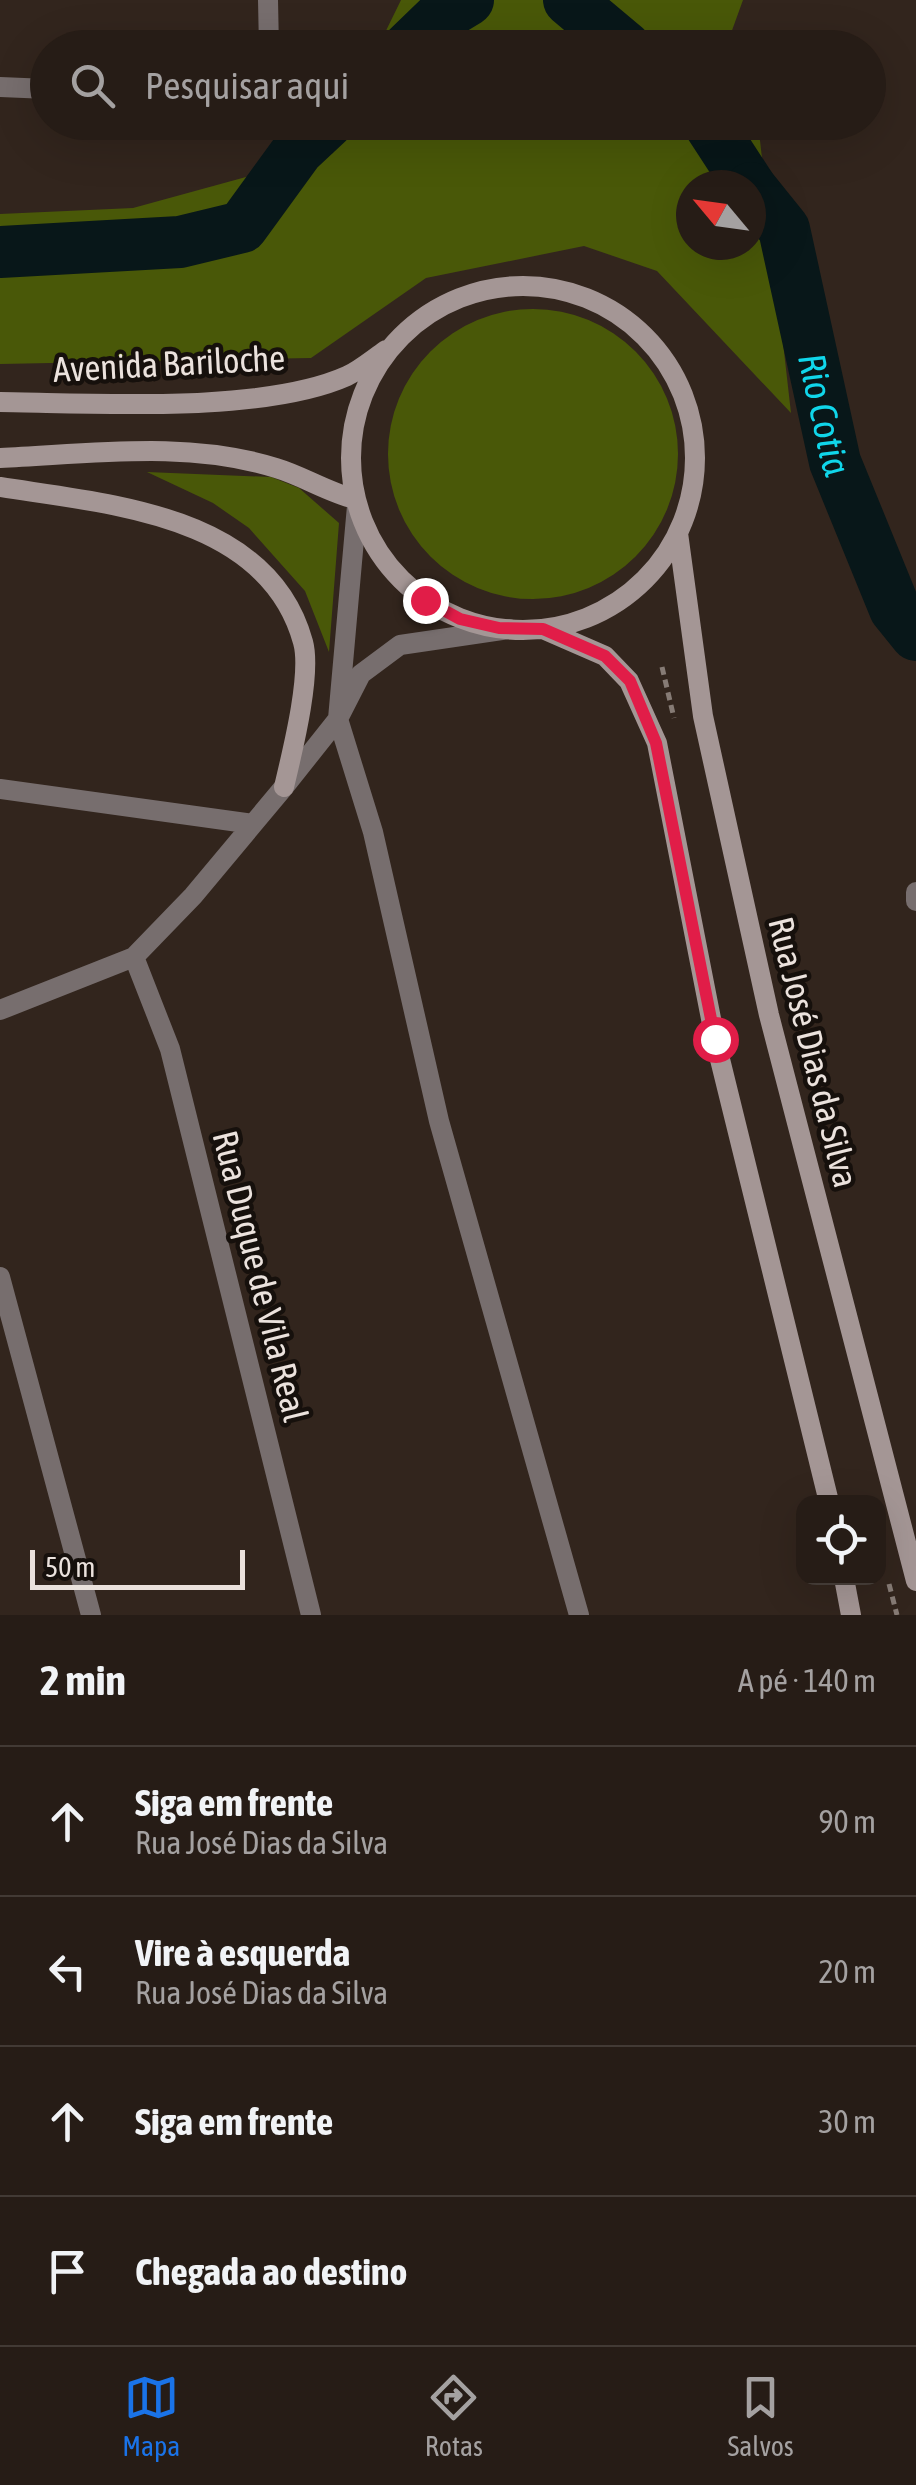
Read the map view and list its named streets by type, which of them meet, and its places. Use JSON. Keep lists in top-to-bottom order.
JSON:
{
  "streets": {
    "main road": ["Avenida Bariloche", "Rua José Dias da Silva"],
    "street": ["Rua Duque de Vila Real"]
  },
  "crossings": [
    ["Avenida Bariloche", "Rua José Dias da Silva"]
  ],
  "water": ["Rio Cotia"],
  "scale_bar": "50 m",
  "north": "top left",
  "page": {
    "search": "Pesquisar aqui",
    "scale": "50 m",
    "heading": ["2 min", "A pé · 140 m"],
    "list": [
      ["Siga em frente", "Rua José Dias da Silva", "90 m"],
      ["Vire à esquerda", "Rua José Dias da Silva", "20 m"],
      ["Siga em frente", "30 m"],
      "Chegada ao destino"
    ],
    "nav": ["Mapa", "Rotas", "Salvos"]
  }
}
